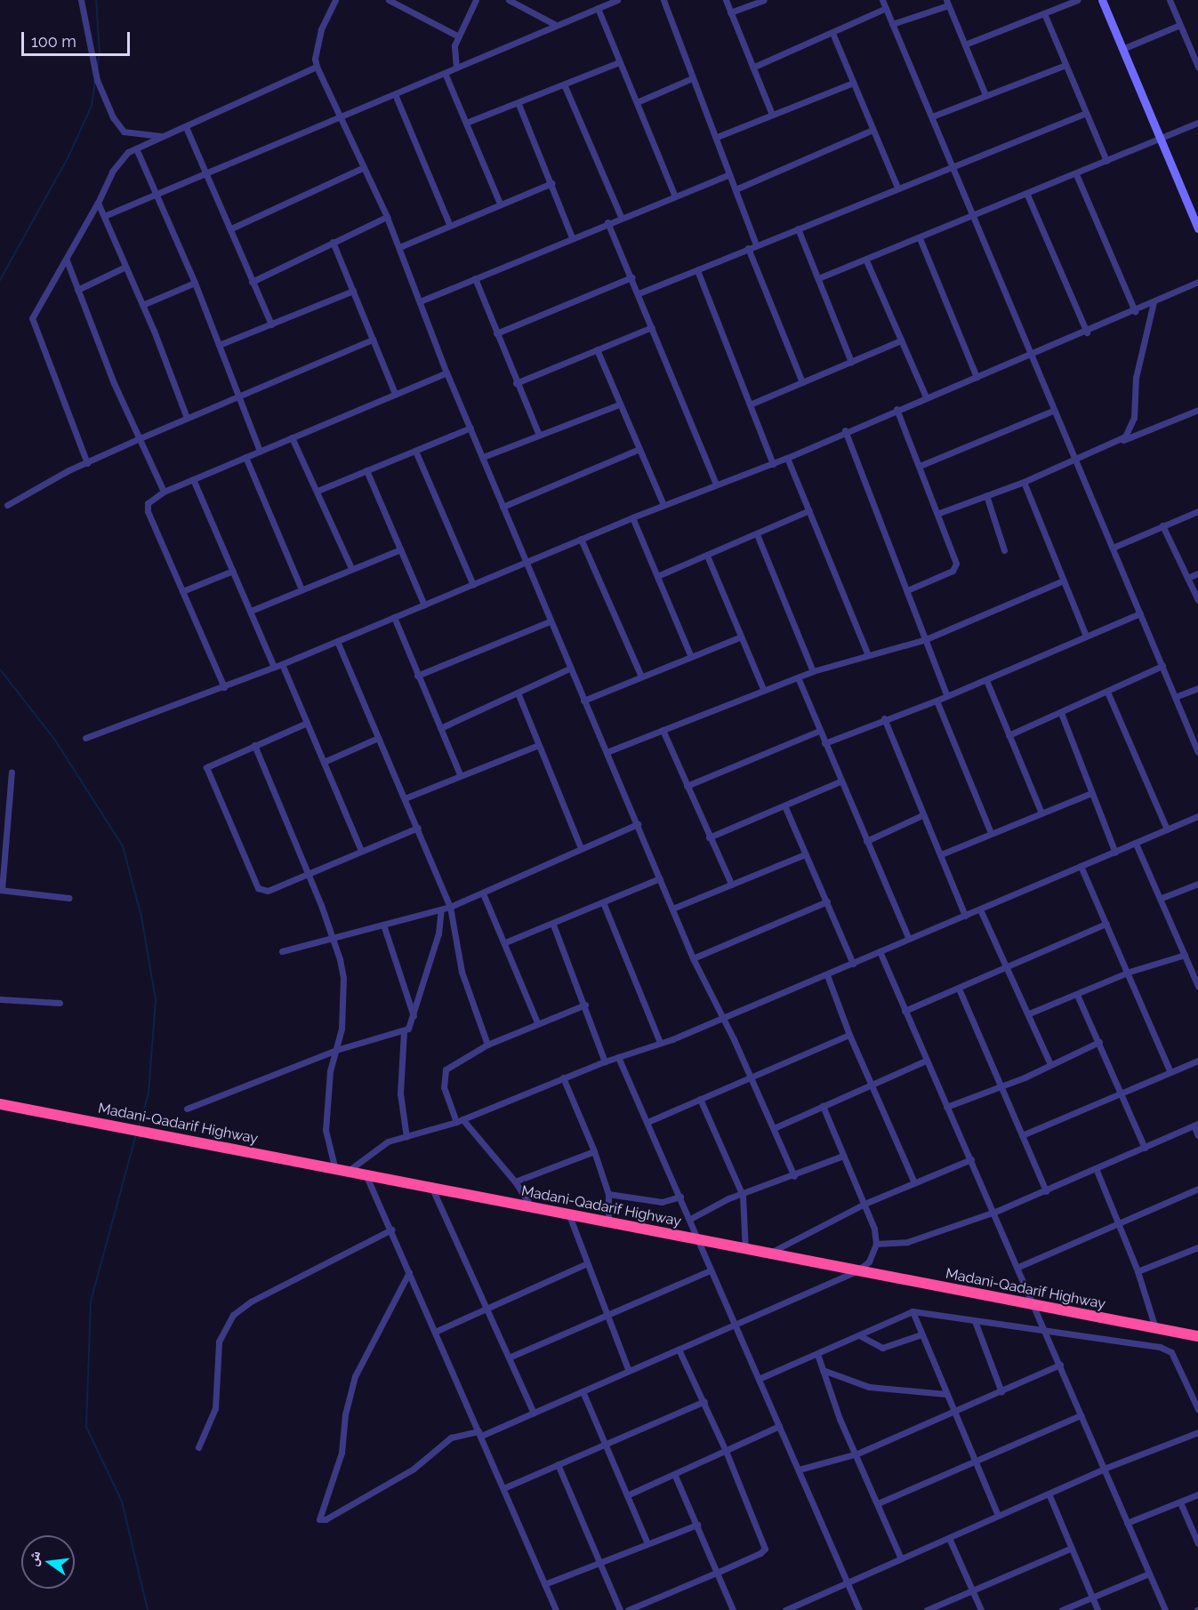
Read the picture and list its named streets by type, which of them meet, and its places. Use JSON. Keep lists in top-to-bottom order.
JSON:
{
  "streets": {
    "highway": ["Madani-Qadarif Highway"]
  },
  "scale_bar": "100 m",
  "north": "left"
}
